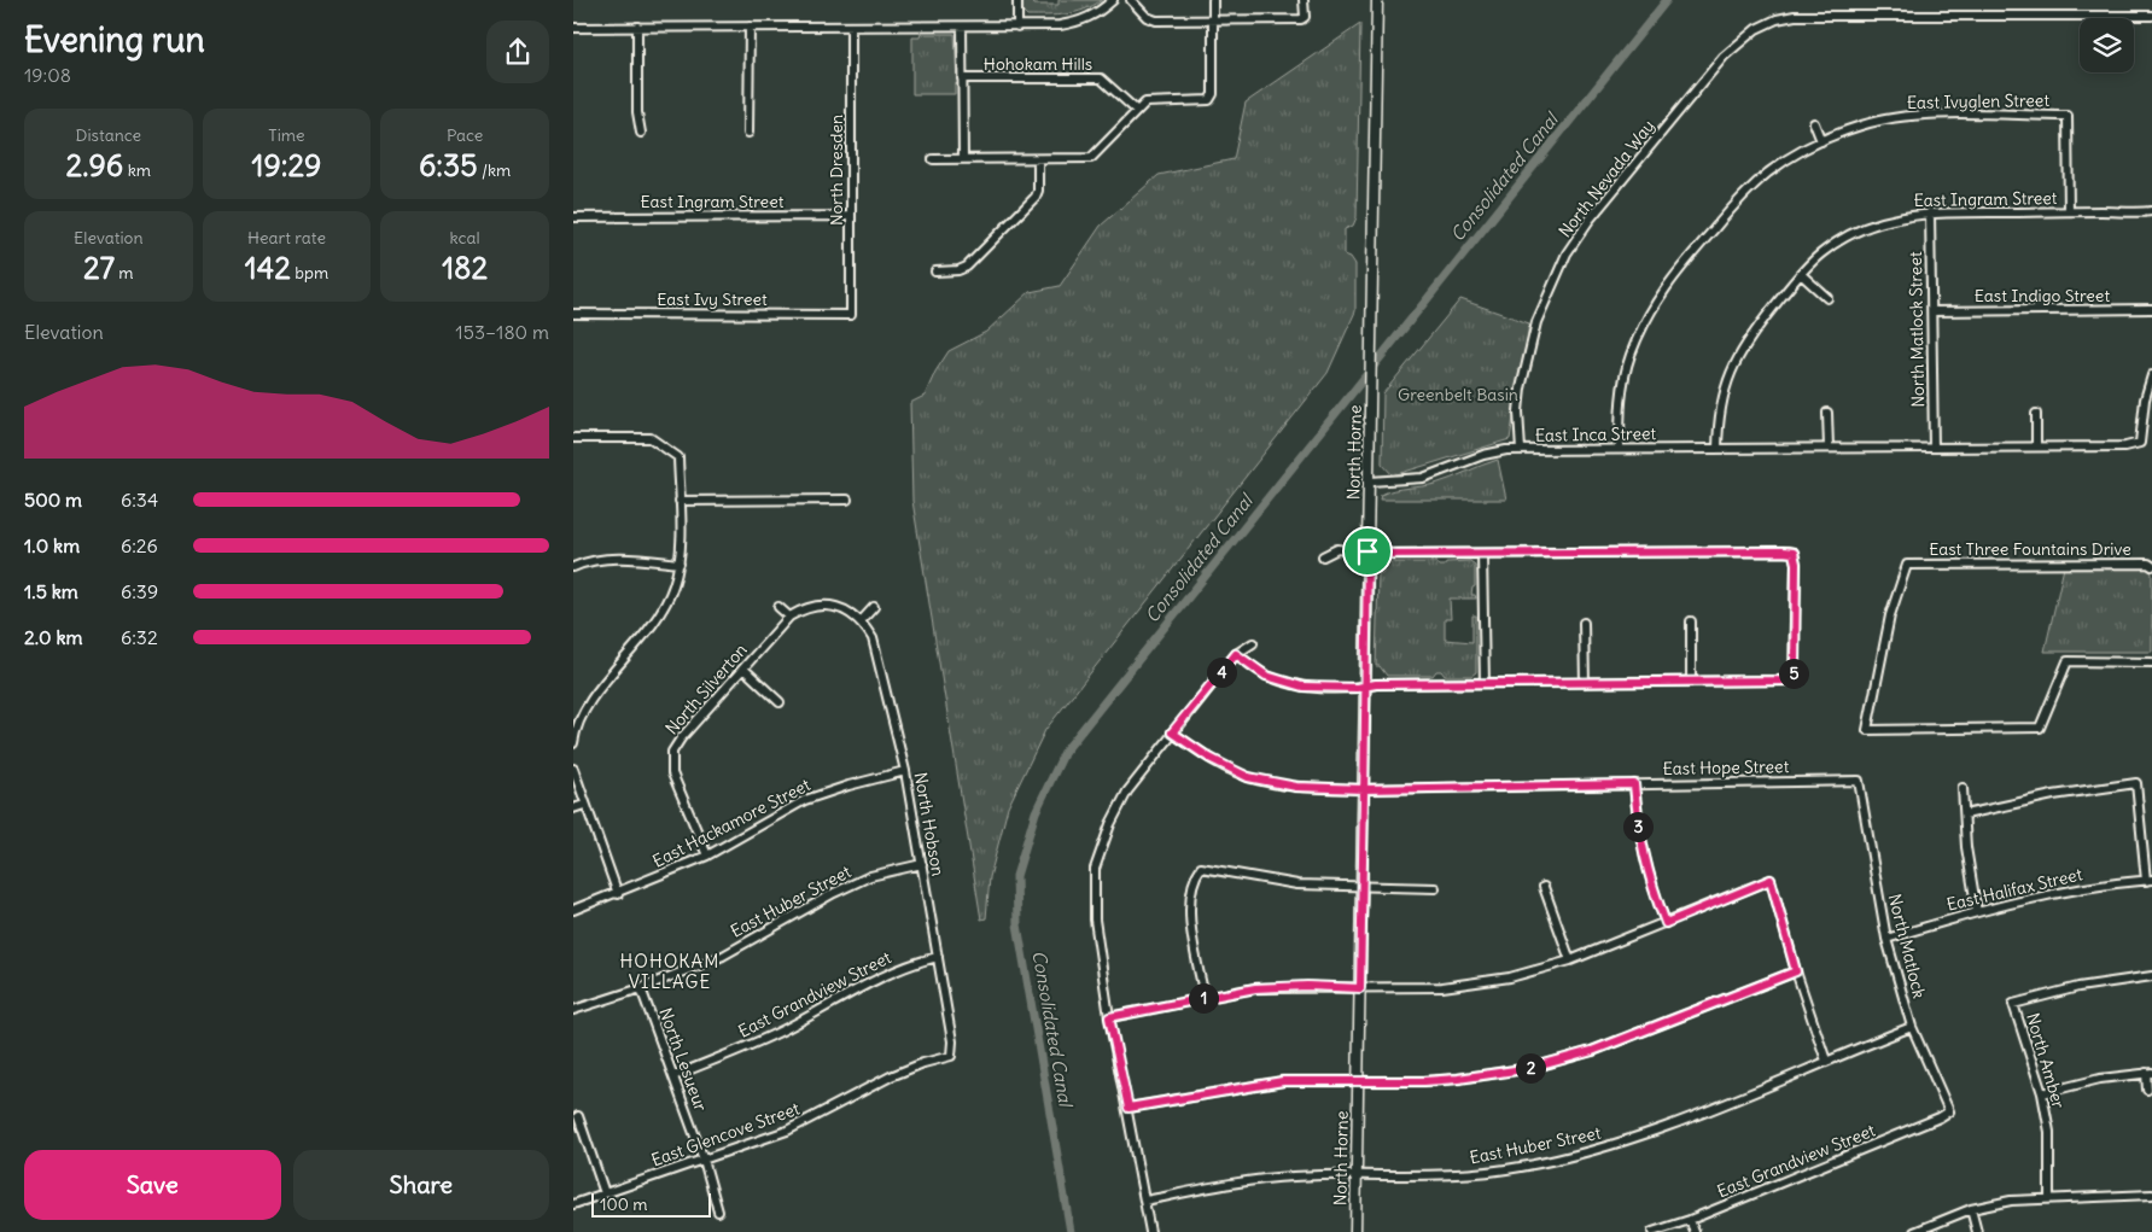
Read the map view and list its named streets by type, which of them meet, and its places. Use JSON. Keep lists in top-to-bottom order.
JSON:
{
  "streets": {
    "street": [
      "Hohokam Hills",
      "East Ivyglen Street",
      "North Dresden",
      "North Nevada Way",
      "East Ingram Street",
      "East Indigo Street",
      "East Ivy Street",
      "North Matlock Street",
      "East Inca Street",
      "North Horne",
      "East Three Fountains Drive",
      "North Silverton",
      "East Hope Street",
      "East Hackamore Street",
      "North Hobson",
      "East Halifax Street",
      "East Huber Street",
      "North Matlock",
      "East Grandview Street",
      "North Lesueur",
      "North Amber",
      "East Glencove Street"
    ]
  },
  "crossings": [
    ["East Ivyglen Street", "East Ingram Street"],
    ["East Ivyglen Street", "East Inca Street"],
    ["North Dresden", "East Ingram Street"],
    ["North Dresden", "East Ivy Street"],
    ["North Nevada Way", "East Inca Street"],
    ["East Ingram Street", "North Matlock Street"],
    ["East Ingram Street", "East Inca Street"],
    ["East Indigo Street", "North Matlock Street"],
    ["North Matlock Street", "East Inca Street"],
    ["East Inca Street", "North Horne"],
    ["North Horne", "East Hope Street"],
    ["North Horne", "East Huber Street"],
    ["North Silverton", "East Hackamore Street"],
    ["North Silverton", "North Hobson"],
    ["East Hope Street", "North Matlock"],
    ["East Hackamore Street", "North Hobson"],
    ["North Hobson", "East Huber Street"],
    ["North Hobson", "East Grandview Street"],
    ["North Hobson", "East Glencove Street"],
    ["East Halifax Street", "North Matlock"],
    ["East Huber Street", "North Matlock"],
    ["East Huber Street", "North Lesueur"],
    ["North Matlock", "East Grandview Street"],
    ["East Grandview Street", "North Lesueur"],
    ["North Lesueur", "East Glencove Street"]
  ],
  "districts": ["HOHOKAM VILLAGE"],
  "water": ["Consolidated Canal"],
  "parks": ["Greenbelt Basin"],
  "scale_bar": "100 m",
  "page": {
    "heading": ["Evening run", "19:08"],
    "stats": [
      ["Distance", "2.96 km"],
      ["Time", "19:29"],
      ["Pace", "6:35 /km"],
      ["Elevation", "27 m"],
      ["Heart rate", "142 bpm"],
      ["kcal", "182"]
    ],
    "chart": ["Elevation", "153–180 m"],
    "list": [
      {
        "name": "500 m",
        "note": "6:34"
      },
      {
        "name": "1.0 km",
        "note": "6:26"
      },
      {
        "name": "1.5 km",
        "note": "6:39"
      },
      {
        "name": "2.0 km",
        "note": "6:32"
      }
    ],
    "pins": [
      "4",
      "5",
      "3",
      "1",
      "2"
    ],
    "buttons": ["Save", "Share"],
    "scale": "100 m"
  }
}
